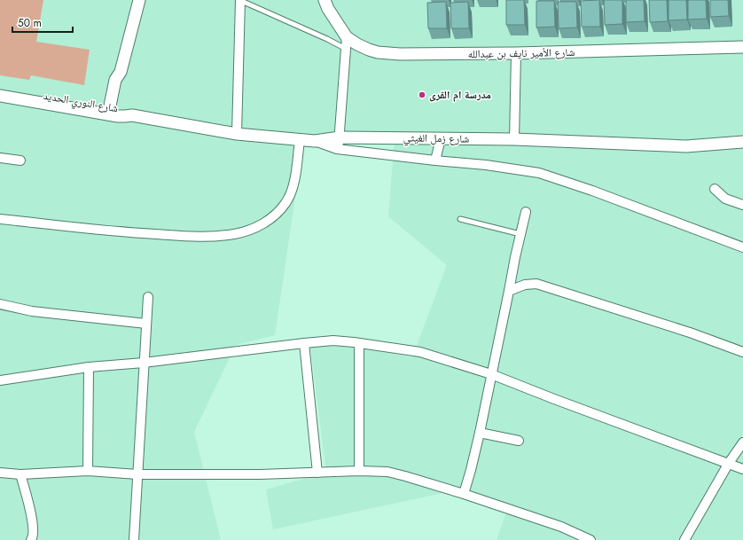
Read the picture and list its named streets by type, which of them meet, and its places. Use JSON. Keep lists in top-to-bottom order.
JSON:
{
  "streets": {
    "street": ["شارع الأمير نايف بن عبدالله", "شارع النوري الحديد", "شارع زمل الغيثي"]
  },
  "crossings": [
    ["شارع النوري الحديد", "شارع زمل الغيثي"]
  ],
  "places": ["مدرسة ام القرى"],
  "scale_bar": "50 m"
}
